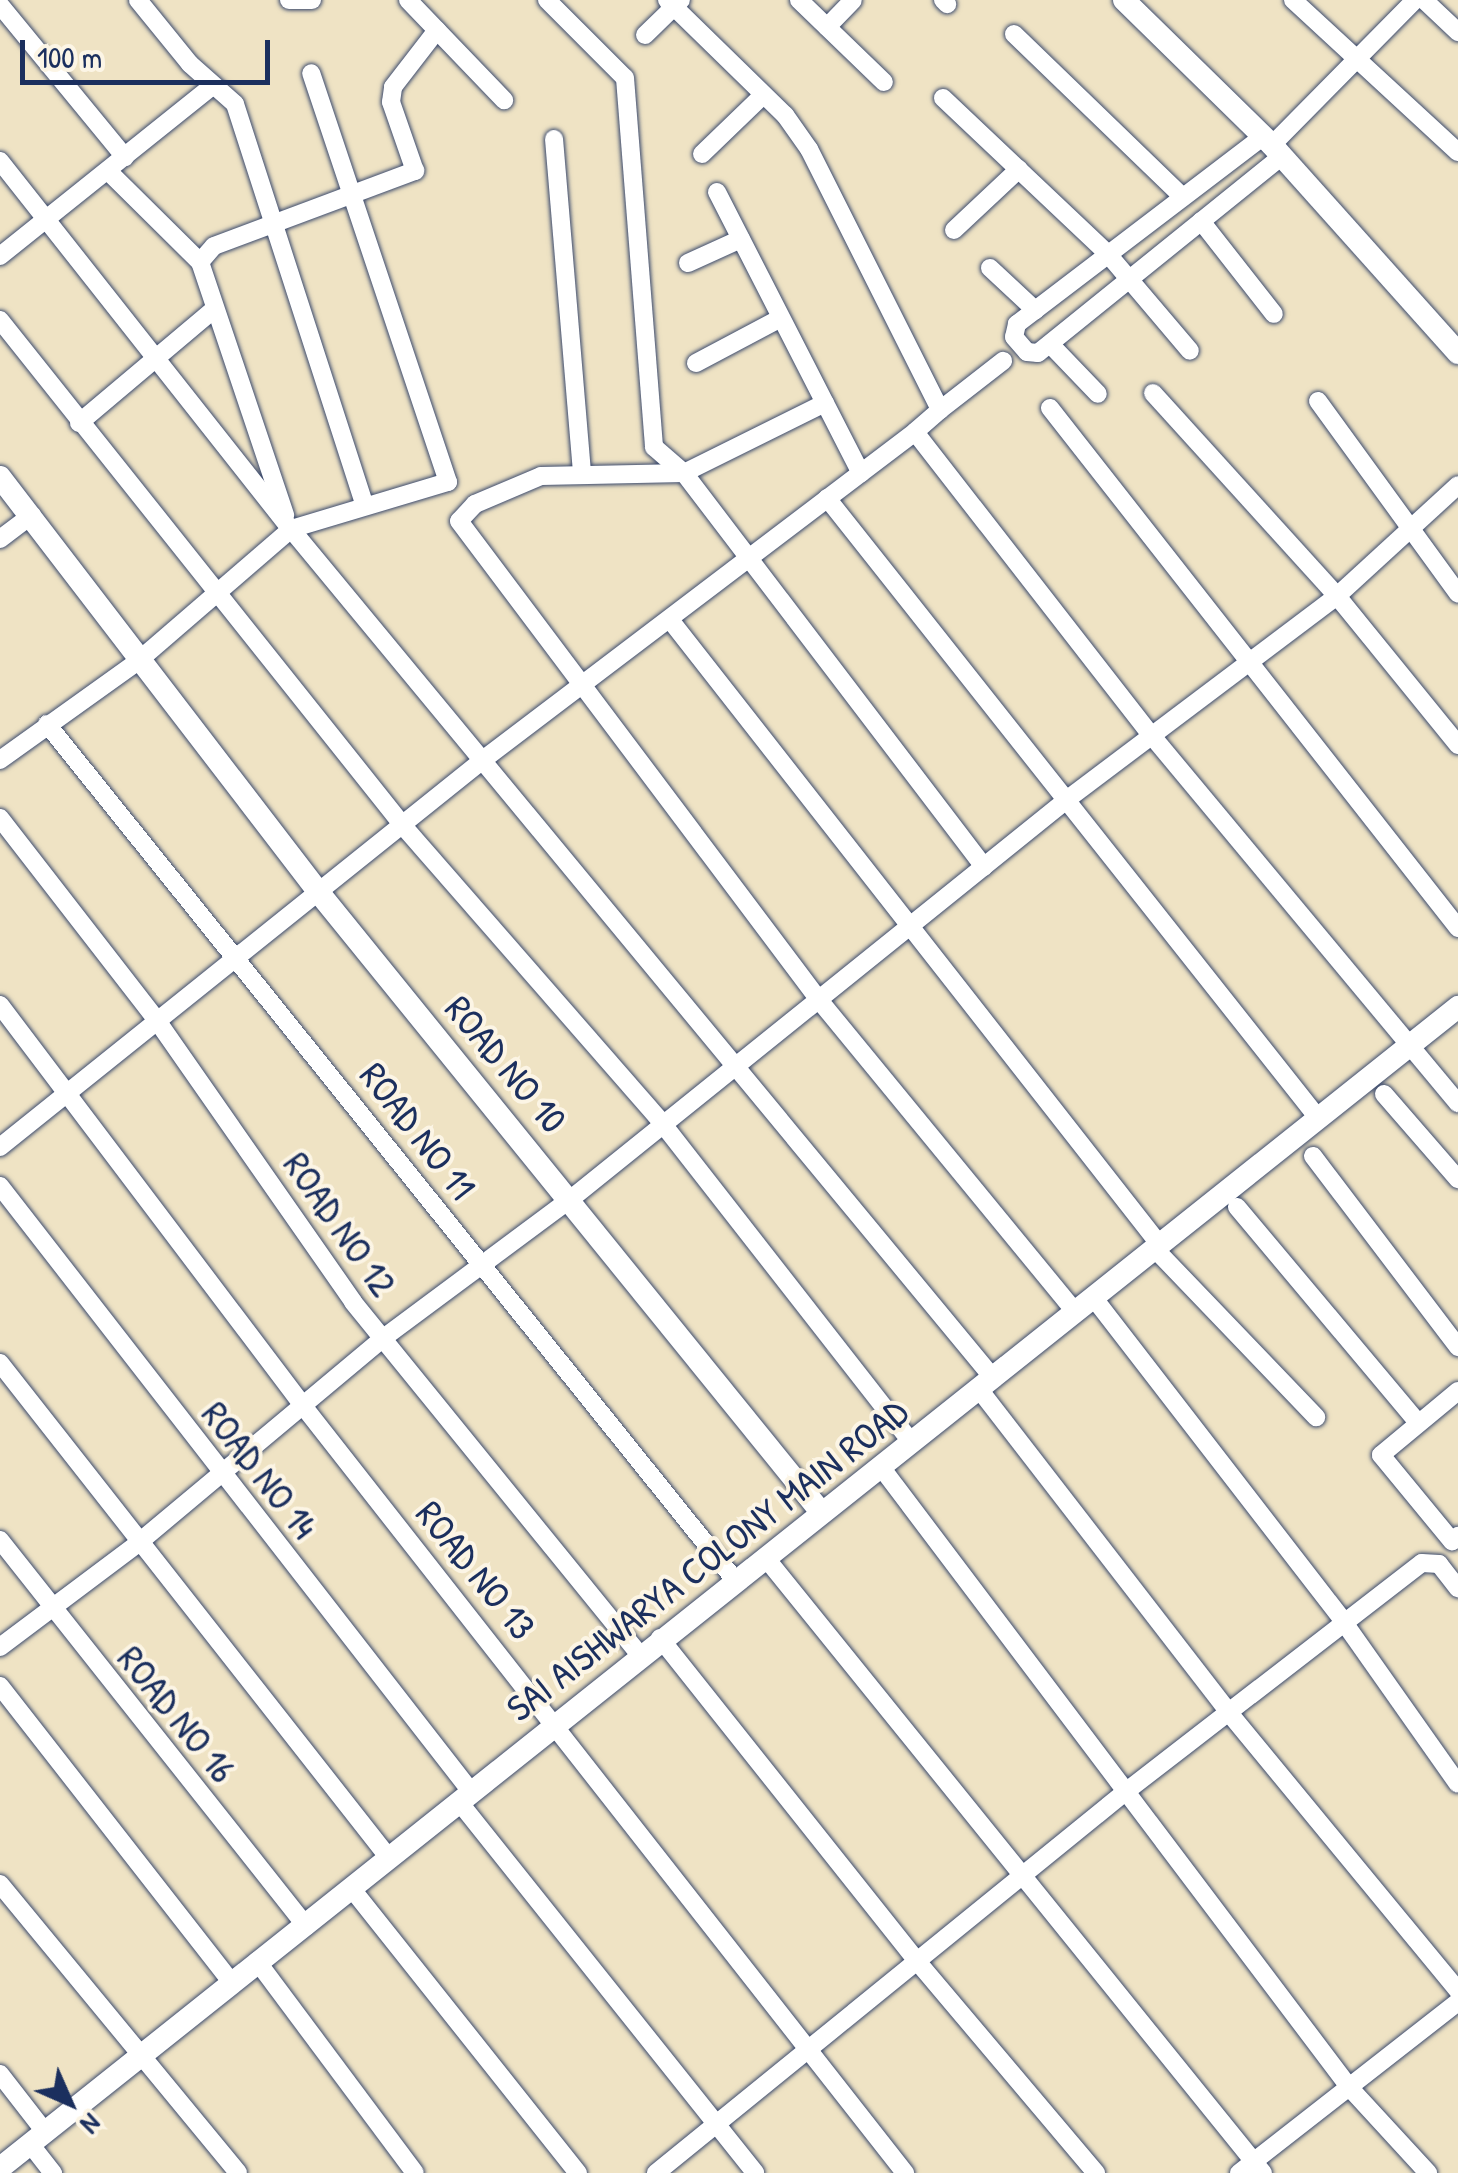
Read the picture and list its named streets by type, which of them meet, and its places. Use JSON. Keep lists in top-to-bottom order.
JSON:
{
  "streets": {
    "street": [
      "ROAD NO 10",
      "ROAD NO 11",
      "ROAD NO 12",
      "ROAD NO 14",
      "SAI AISHWARYA COLONY MAIN ROAD",
      "ROAD NO 13",
      "ROAD NO 16"
    ]
  },
  "crossings": [
    ["ROAD NO 10", "SAI AISHWARYA COLONY MAIN ROAD"],
    ["ROAD NO 11", "SAI AISHWARYA COLONY MAIN ROAD"],
    ["ROAD NO 12", "SAI AISHWARYA COLONY MAIN ROAD"],
    ["ROAD NO 14", "SAI AISHWARYA COLONY MAIN ROAD"],
    ["SAI AISHWARYA COLONY MAIN ROAD", "ROAD NO 13"],
    ["SAI AISHWARYA COLONY MAIN ROAD", "ROAD NO 16"]
  ],
  "scale_bar": "100 m",
  "north": "bottom right"
}
